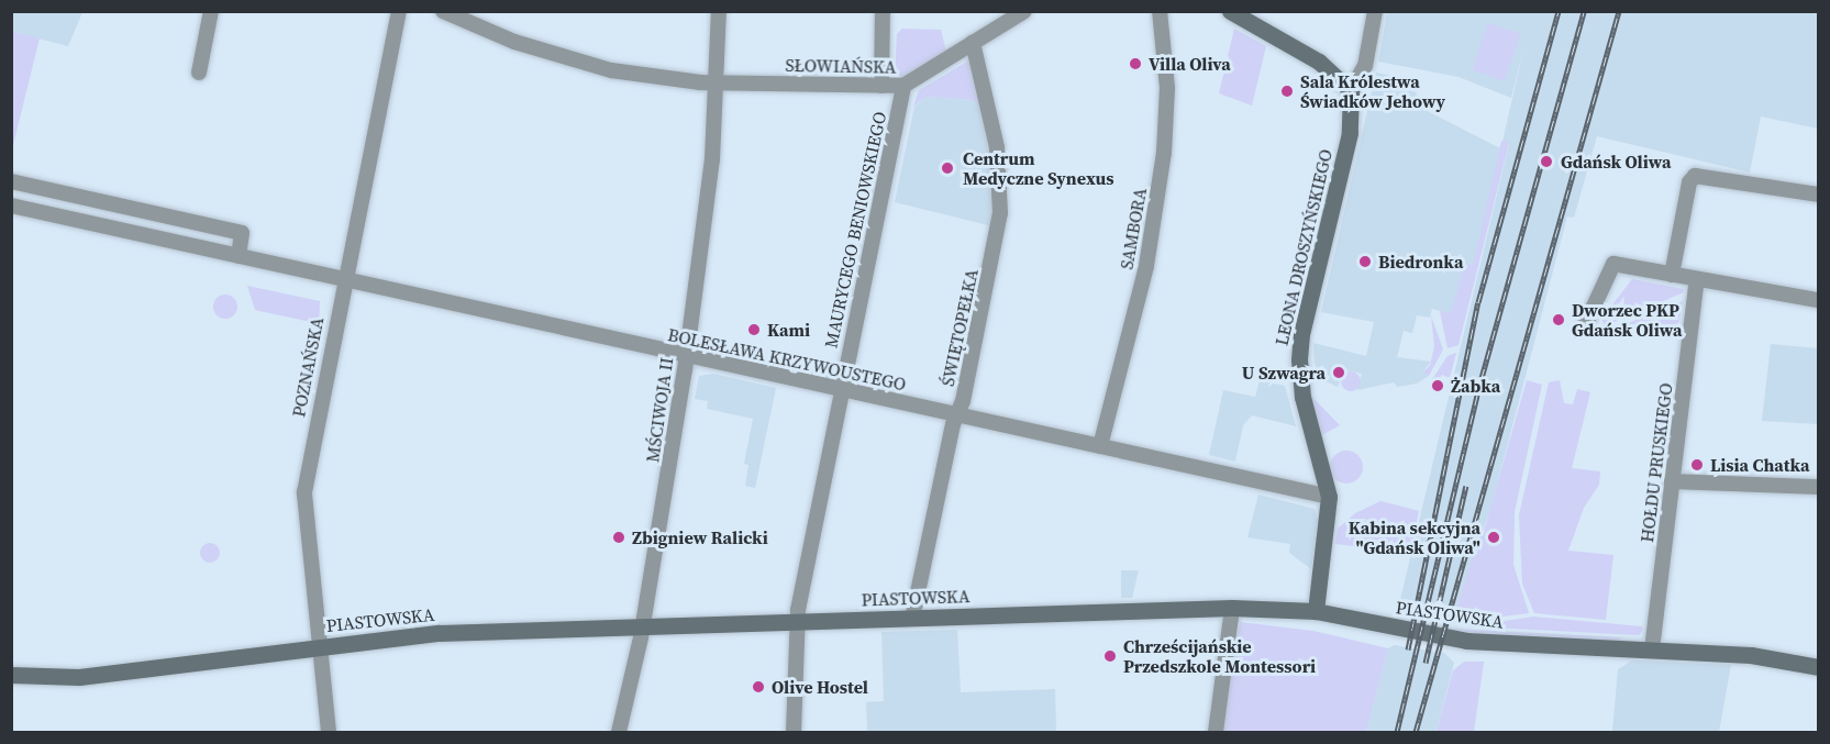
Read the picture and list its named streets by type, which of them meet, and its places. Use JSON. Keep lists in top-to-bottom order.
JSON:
{
  "streets": {
    "street": [
      "SŁOWIAŃSKA",
      "SAMBORA",
      "MAURYCEGO BENIOWSKIEGO",
      "LEONA DROSZYŃSKIEGO",
      "ŚWIĘTOPEŁKA",
      "BOLESŁAWA KRZYWOUSTEGO",
      "POZNAŃSKA",
      "MŚCIWOJA II",
      "HOŁDU PRUSKIEGO",
      "PIASTOWSKA"
    ]
  },
  "crossings": [
    ["SŁOWIAŃSKA", "MAURYCEGO BENIOWSKIEGO"],
    ["SŁOWIAŃSKA", "ŚWIĘTOPEŁKA"],
    ["SŁOWIAŃSKA", "MŚCIWOJA II"],
    ["SAMBORA", "BOLESŁAWA KRZYWOUSTEGO"],
    ["MAURYCEGO BENIOWSKIEGO", "BOLESŁAWA KRZYWOUSTEGO"],
    ["MAURYCEGO BENIOWSKIEGO", "PIASTOWSKA"],
    ["LEONA DROSZYŃSKIEGO", "BOLESŁAWA KRZYWOUSTEGO"],
    ["LEONA DROSZYŃSKIEGO", "PIASTOWSKA"],
    ["ŚWIĘTOPEŁKA", "BOLESŁAWA KRZYWOUSTEGO"],
    ["ŚWIĘTOPEŁKA", "PIASTOWSKA"],
    ["BOLESŁAWA KRZYWOUSTEGO", "POZNAŃSKA"],
    ["BOLESŁAWA KRZYWOUSTEGO", "MŚCIWOJA II"],
    ["POZNAŃSKA", "PIASTOWSKA"],
    ["MŚCIWOJA II", "PIASTOWSKA"],
    ["HOŁDU PRUSKIEGO", "PIASTOWSKA"]
  ],
  "places": [
    "Villa Oliva",
    "Sala Królestwa Świadków Jehowy",
    "Gdańsk Oliwa",
    "Centrum Medyczne Synexus",
    "Biedronka",
    "Dworzec PKP Gdańsk Oliwa",
    "Kami",
    "U Szwagra",
    "Żabka",
    "Lisia Chatka",
    "Zbigniew Ralicki",
    "Kabina sekcyjna \"Gdańsk Oliwa\"",
    "Chrześcijańskie Przedszkole Montessori",
    "Olive Hostel"
  ]
}
